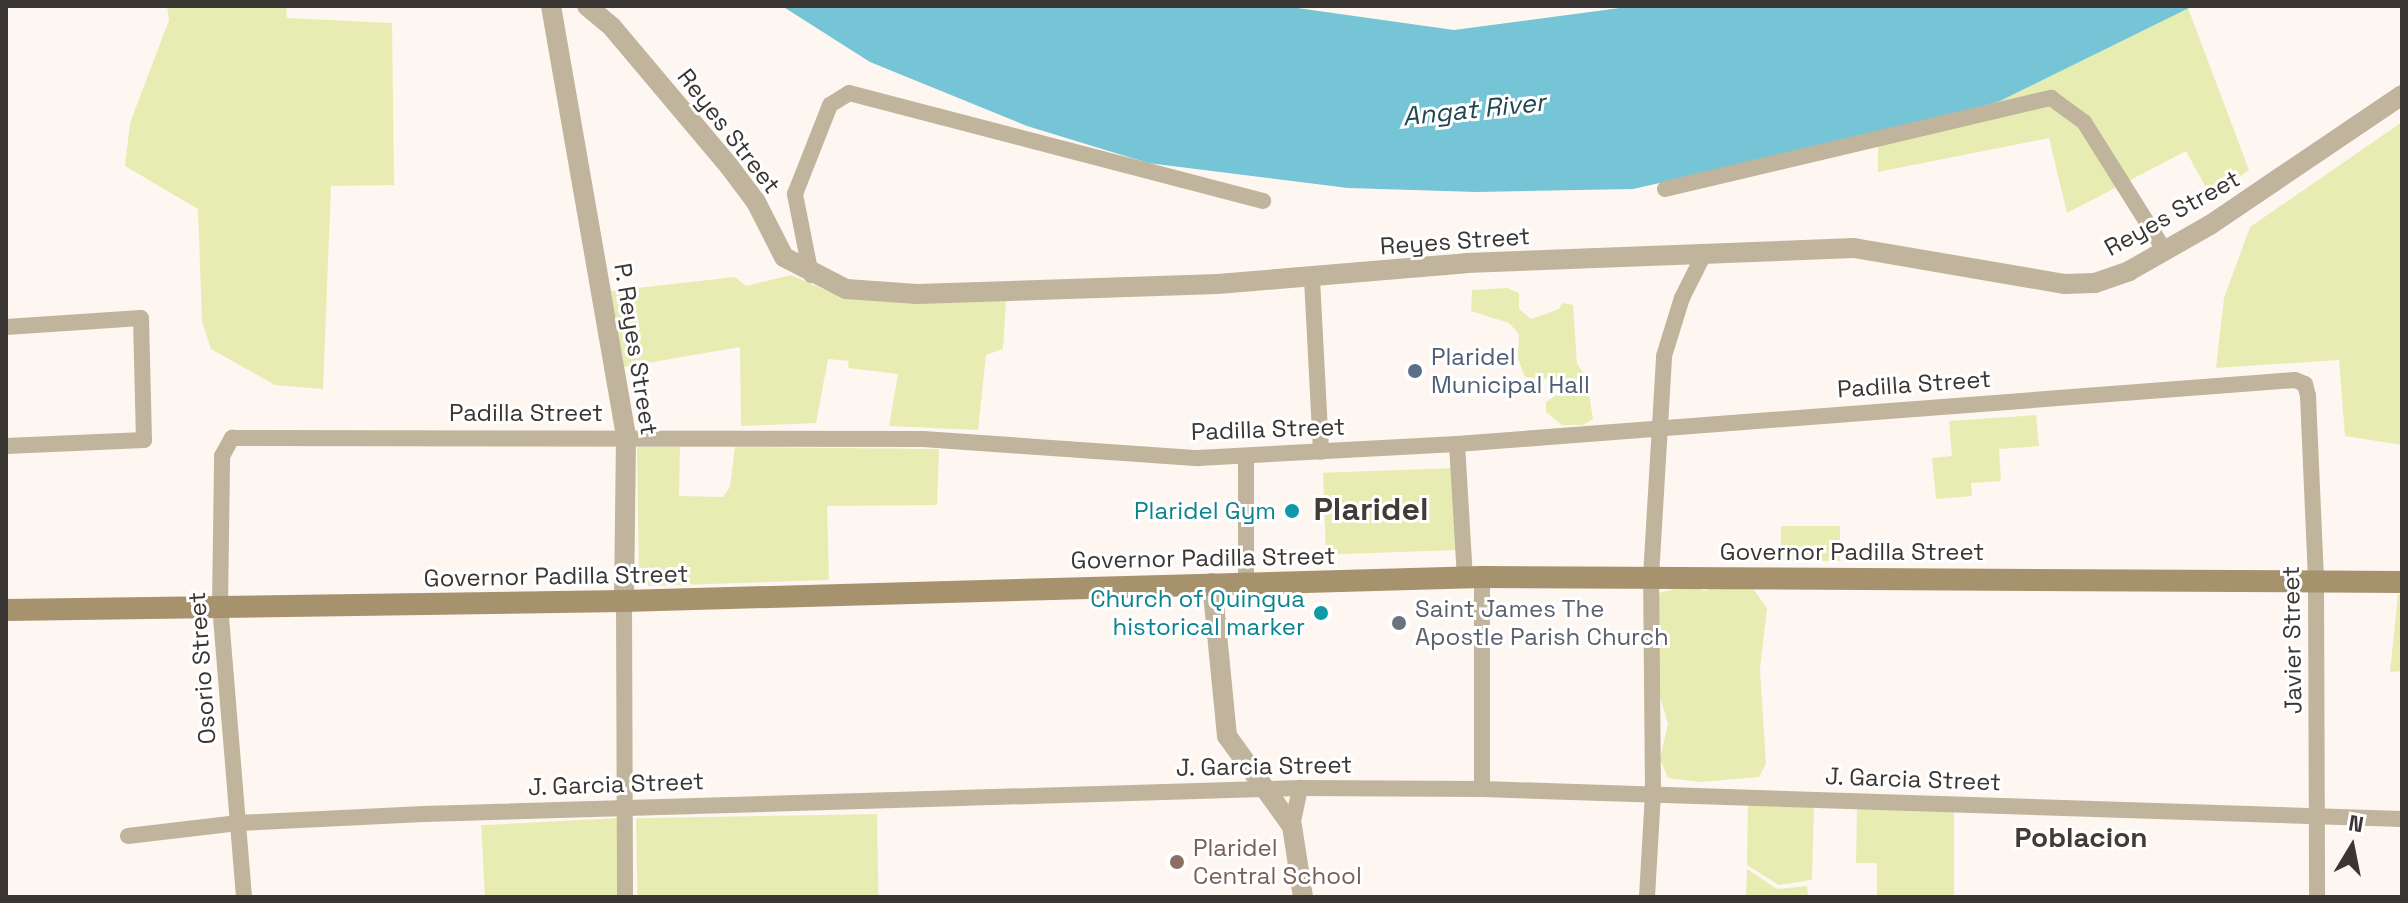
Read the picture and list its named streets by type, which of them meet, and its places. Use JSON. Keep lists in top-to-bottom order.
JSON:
{
  "streets": {
    "main road": ["Governor Padilla Street"],
    "street": [
      "Reyes Street",
      "P. Reyes Street",
      "Padilla Street",
      "Javier Street",
      "Osorio Street",
      "J. Garcia Street"
    ]
  },
  "crossings": [
    ["P. Reyes Street", "Padilla Street"],
    ["P. Reyes Street", "Governor Padilla Street"],
    ["P. Reyes Street", "J. Garcia Street"],
    ["Padilla Street", "Javier Street"],
    ["Padilla Street", "Osorio Street"],
    ["Governor Padilla Street", "Javier Street"],
    ["Governor Padilla Street", "Osorio Street"],
    ["Javier Street", "J. Garcia Street"],
    ["Osorio Street", "J. Garcia Street"]
  ],
  "districts": ["Plaridel", "Poblacion"],
  "water": ["Angat River"],
  "places": [
    "Plaridel Municipal Hall",
    "Plaridel Gym",
    "Church of Quingua historical marker",
    "Saint James The Apostle Parish Church",
    "Plaridel Central School"
  ],
  "north": "top"
}
